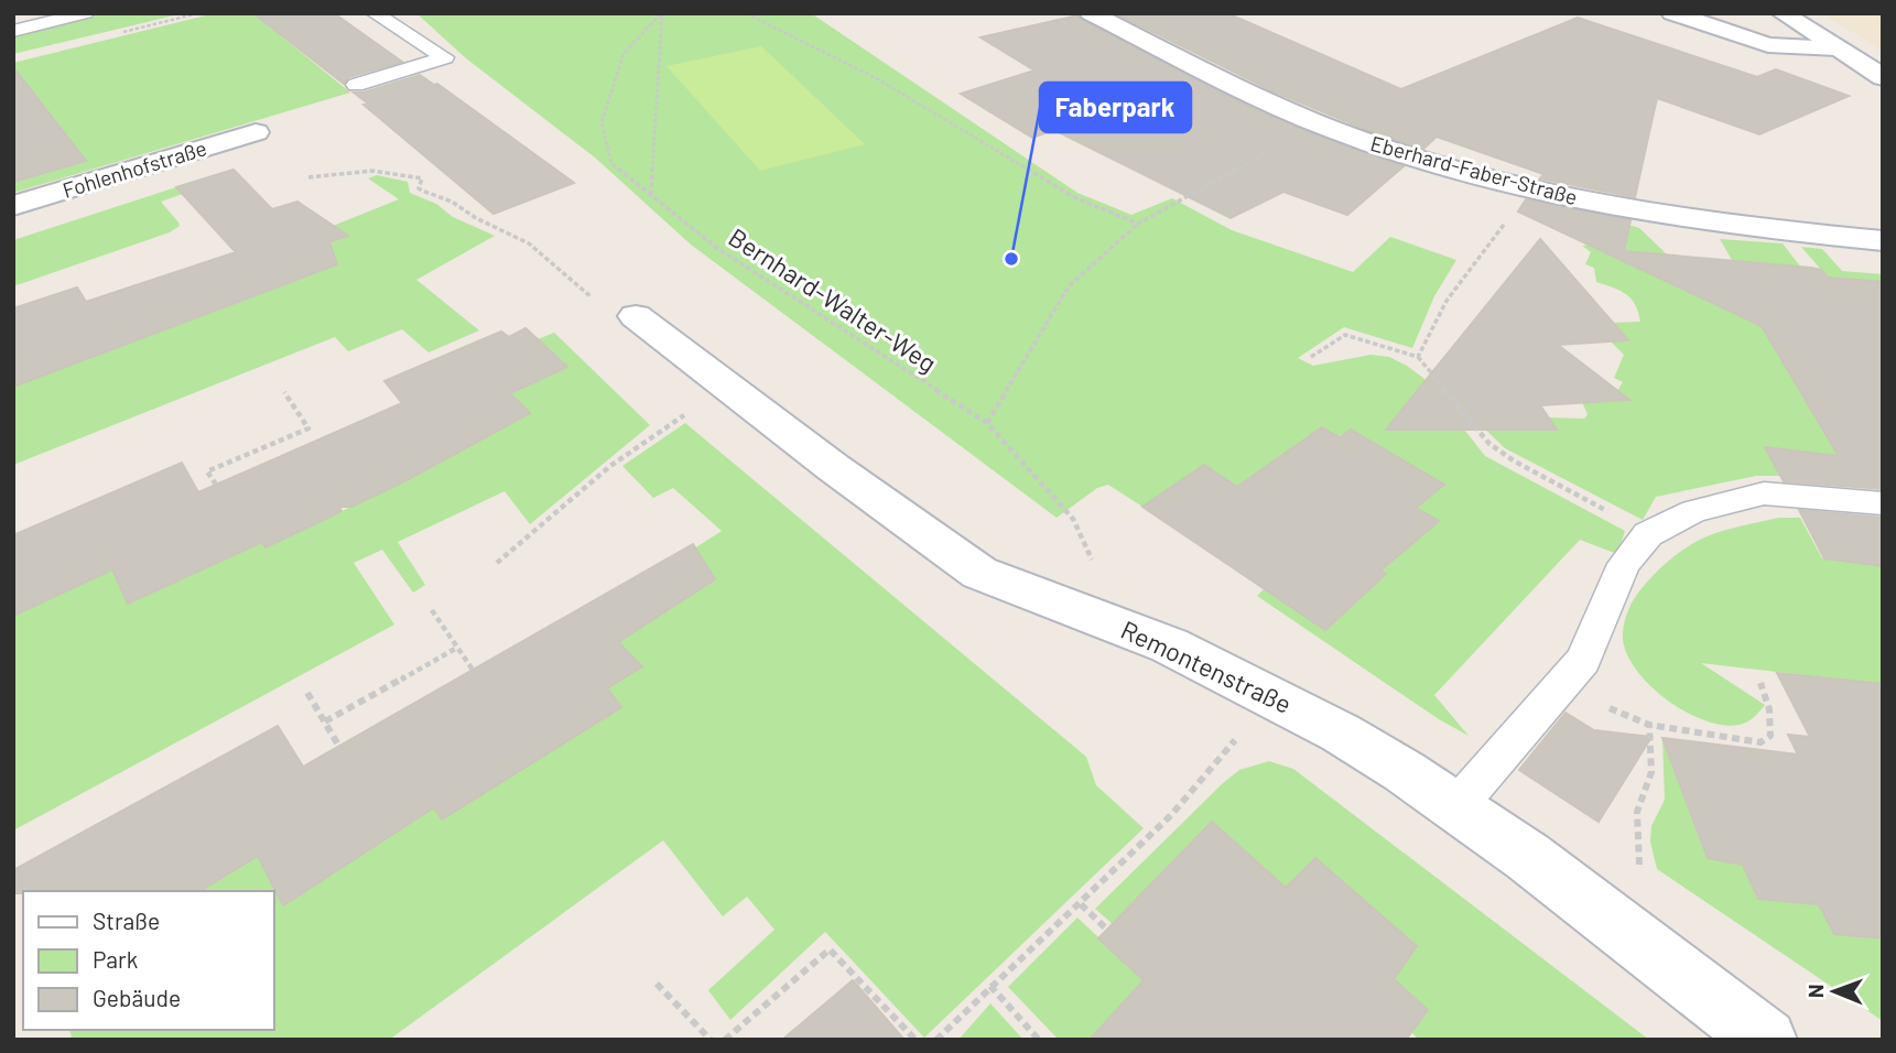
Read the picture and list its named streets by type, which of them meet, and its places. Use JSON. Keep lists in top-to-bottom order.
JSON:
{
  "streets": {
    "street": ["Fohlenhofstraße", "Eberhard-Faber-Straße", "Remontenstraße"],
    "path": ["Bernhard-Walter-Weg"]
  },
  "crossings": [
    ["Bernhard-Walter-Weg", "Remontenstraße"]
  ],
  "places": ["Faberpark"],
  "legend": ["Straße", "Park", "Gebäude"],
  "north": "left"
}
